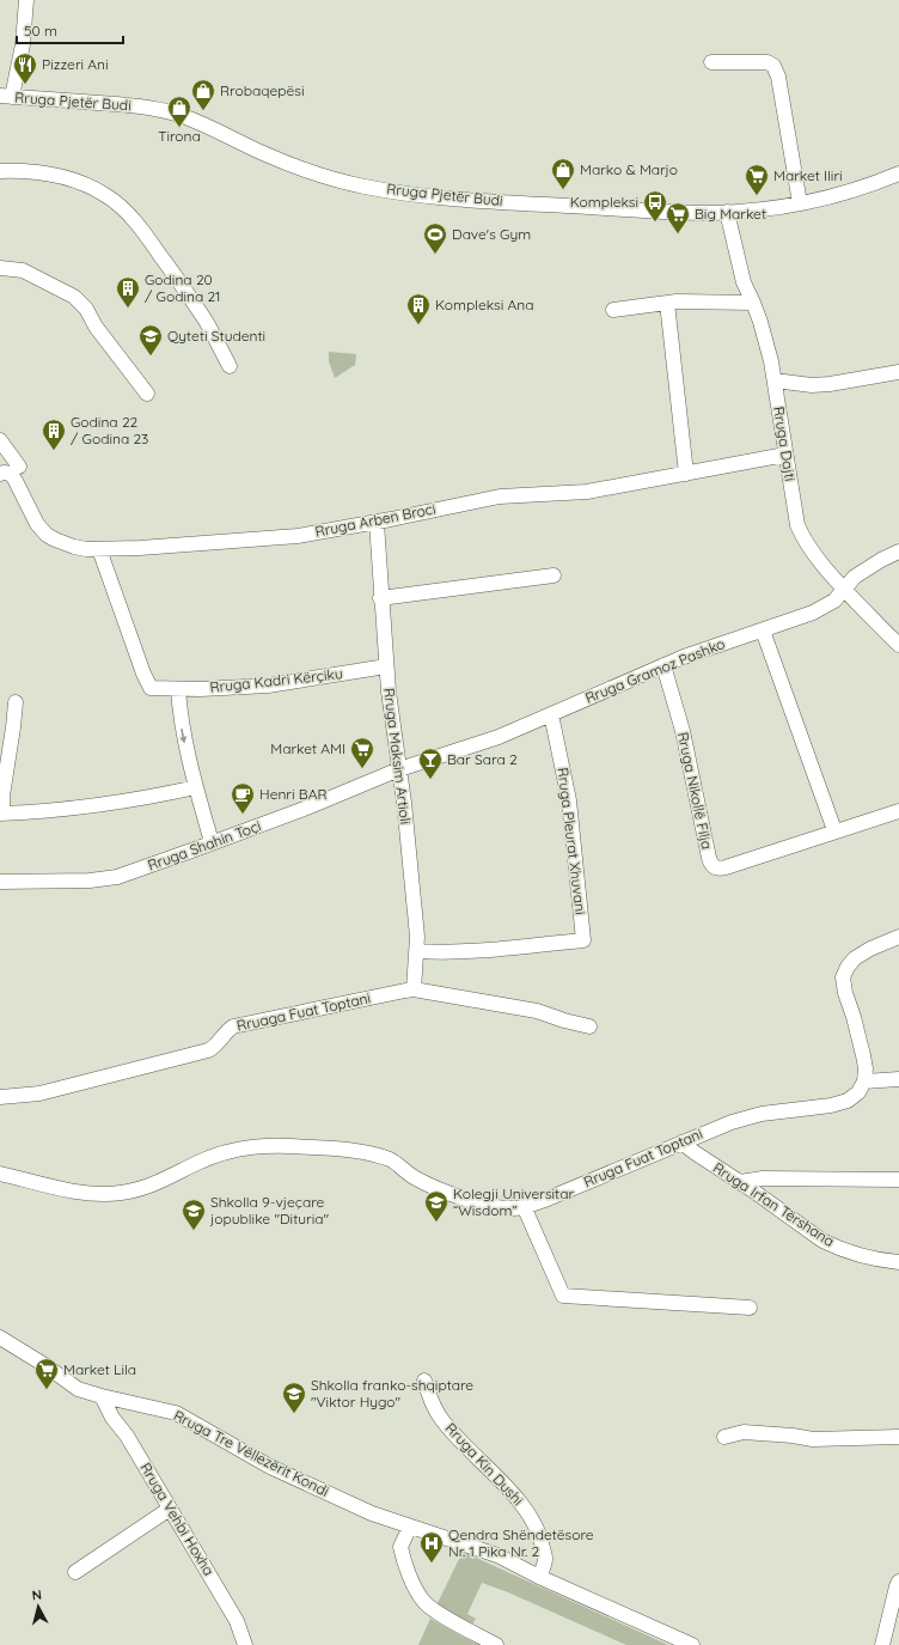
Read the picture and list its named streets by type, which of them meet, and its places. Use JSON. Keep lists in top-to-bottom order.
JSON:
{
  "streets": {
    "street": [
      "Rruga Pjetër Budi",
      "Rruga Dajti",
      "Rruga Arben Broci",
      "Rruga Gramoz Pashko",
      "Rruga Kadri Kërçiku",
      "Rruga Maksim Artioli",
      "Rruga Nikollë Filja",
      "Rruga Pleurat Xhuvani",
      "Rruga Shahin Toçi",
      "Rruaga Fuat Toptani",
      "Rruga Fuat Toptani",
      "Rruga Irfan Tërshana",
      "Rruga Tre Vëllezërit Kondi",
      "Rruga Kin Dushi",
      "Rruga Vehbi Hoxha"
    ]
  },
  "crossings": [
    ["Rruga Pjetër Budi", "Rruga Dajti"],
    ["Rruga Dajti", "Rruga Arben Broci"],
    ["Rruga Dajti", "Rruga Gramoz Pashko"],
    ["Rruga Arben Broci", "Rruga Kadri Kërçiku"],
    ["Rruga Arben Broci", "Rruga Maksim Artioli"],
    ["Rruga Gramoz Pashko", "Rruga Maksim Artioli"],
    ["Rruga Gramoz Pashko", "Rruga Nikollë Filja"],
    ["Rruga Gramoz Pashko", "Rruga Pleurat Xhuvani"],
    ["Rruga Gramoz Pashko", "Rruga Shahin Toçi"],
    ["Rruga Kadri Kërçiku", "Rruga Maksim Artioli"],
    ["Rruga Maksim Artioli", "Rruga Pleurat Xhuvani"],
    ["Rruga Maksim Artioli", "Rruga Shahin Toçi"],
    ["Rruga Maksim Artioli", "Rruaga Fuat Toptani"],
    ["Rruga Fuat Toptani", "Rruga Irfan Tërshana"],
    ["Rruga Tre Vëllezërit Kondi", "Rruga Kin Dushi"],
    ["Rruga Tre Vëllezërit Kondi", "Rruga Vehbi Hoxha"]
  ],
  "places": {
    "restaurant": ["Pizzeri Ani"],
    "shop": ["Rrobaqepësi", "Tirona", "Marko & Marjo"],
    "supermarket": [
      "Market Iliri",
      "Big Market",
      "Market AMI",
      "Market Lila"
    ],
    "bus stop": ["Kompleksi"],
    "sports": ["Dave's Gym"],
    "building": ["Godina 20 / Godina 21", "Kompleksi Ana", "Godina 22 / Godina 23"],
    "school or university": [
      "Qyteti Studenti",
      "Kolegji Universitar “Wisdom”",
      "Shkolla 9-vjeçare jopublike \"Dituria\"",
      "Shkolla franko-shqiptare \"Viktor Hygo\""
    ],
    "bar": ["Bar Sara 2"],
    "cafe": ["Henri BAR"],
    "hospital": ["Qendra Shëndetësore Nr. 1 Pika Nr. 2"]
  },
  "scale_bar": "50 m",
  "north": "top"
}
